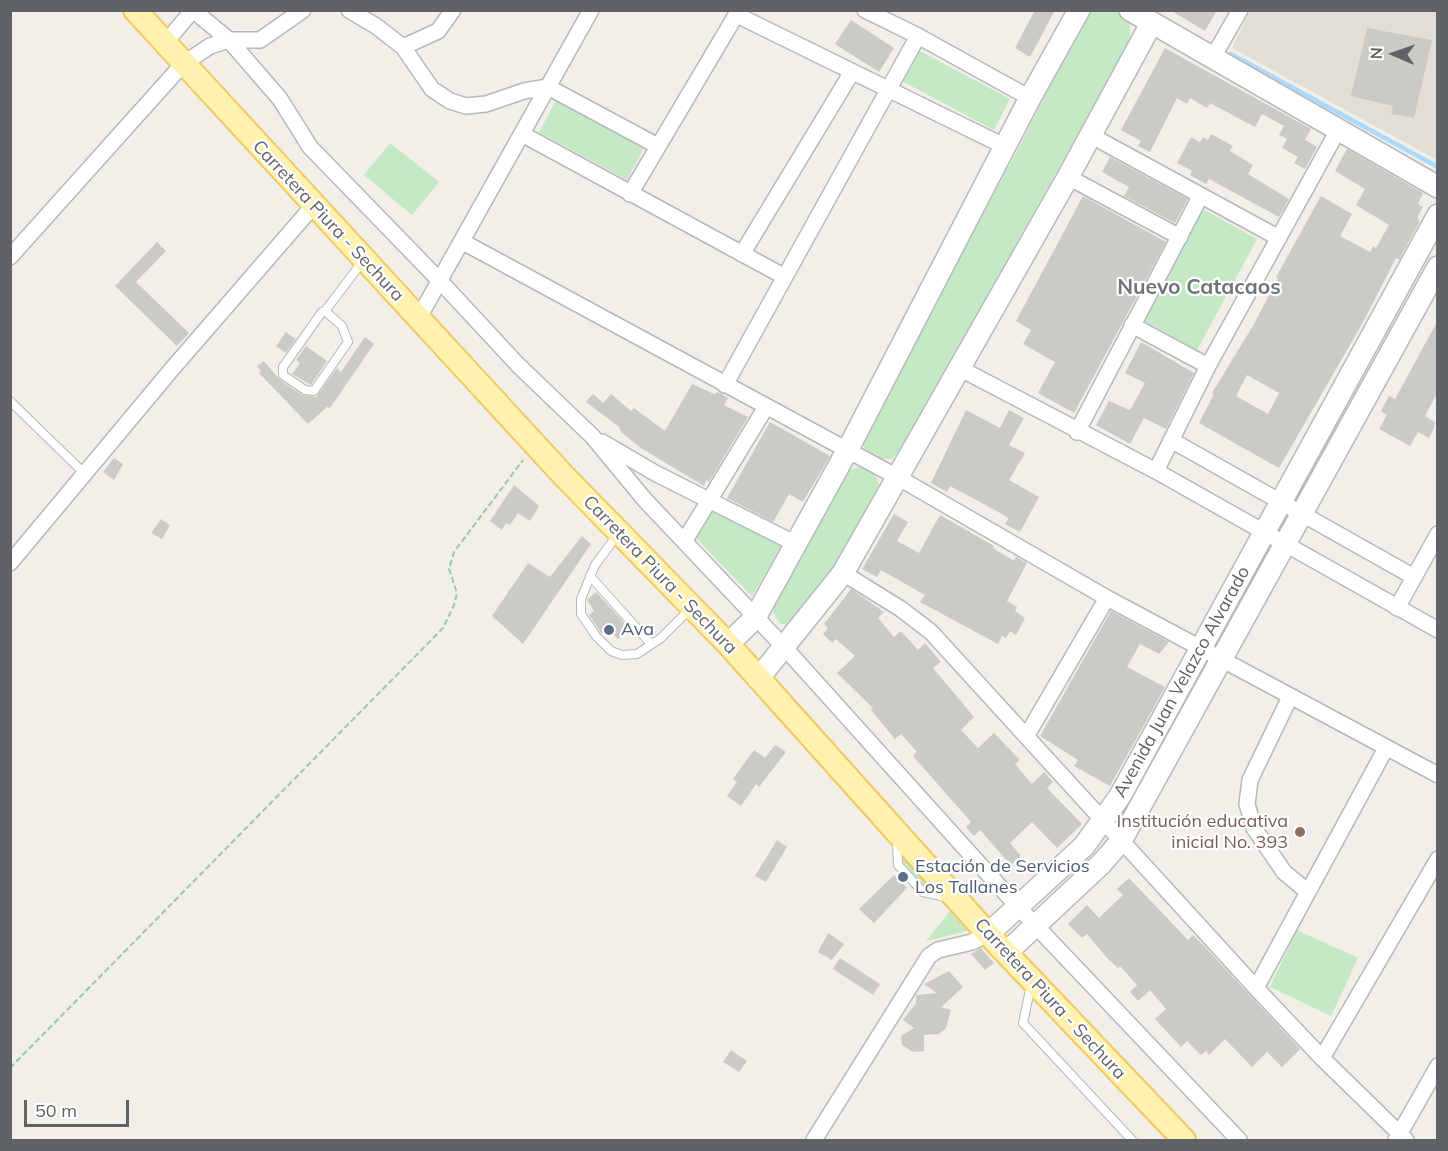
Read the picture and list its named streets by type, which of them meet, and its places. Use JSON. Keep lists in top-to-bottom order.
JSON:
{
  "streets": {
    "main road": ["Carretera Piura - Sechura"],
    "street": ["Avenida Juan Velazco Alvarado"]
  },
  "crossings": [
    ["Carretera Piura - Sechura", "Avenida Juan Velazco Alvarado"]
  ],
  "districts": ["Nuevo Catacaos"],
  "places": ["Ava", "Institución educativa inicial No. 393", "Estación de Servicios Los Tallanes"],
  "scale_bar": "50 m",
  "north": "left"
}
